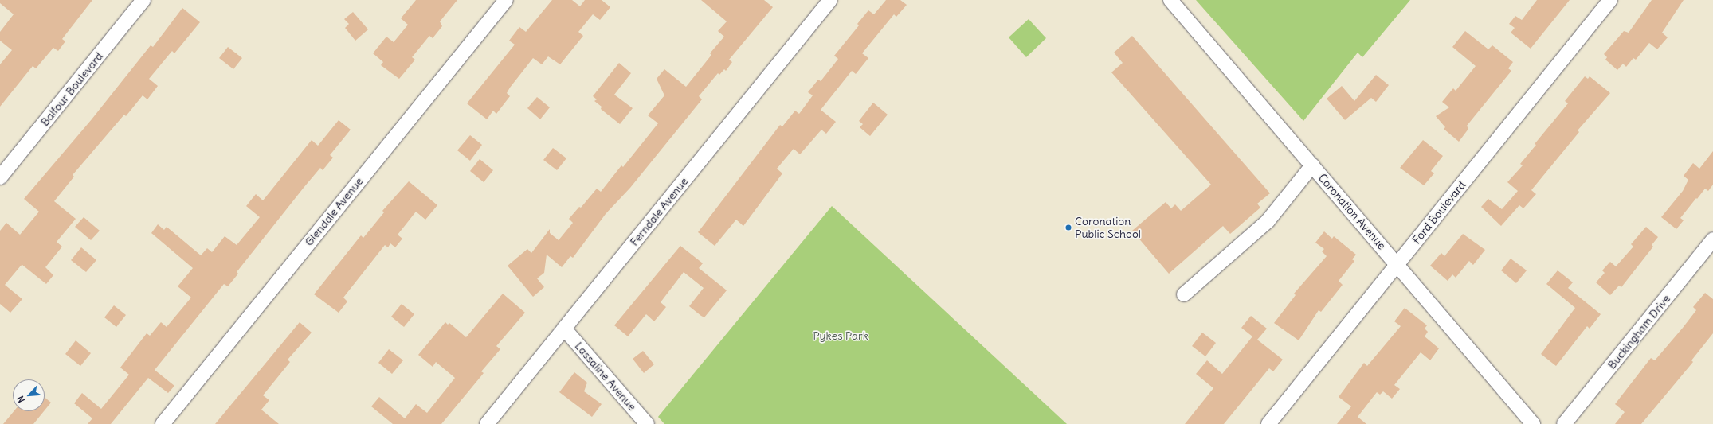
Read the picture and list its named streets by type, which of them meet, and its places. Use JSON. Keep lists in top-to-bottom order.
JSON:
{
  "streets": {
    "street": [
      "Balfour Boulevard",
      "Glendale Avenue",
      "Ferndale Avenue",
      "Coronation Avenue",
      "Ford Boulevard",
      "Buckingham Drive",
      "Lassaline Avenue"
    ]
  },
  "crossings": [
    ["Ferndale Avenue", "Lassaline Avenue"],
    ["Coronation Avenue", "Ford Boulevard"]
  ],
  "parks": ["Pykes Park"],
  "places": ["Coronation Public School"],
  "north": "bottom left"
}
